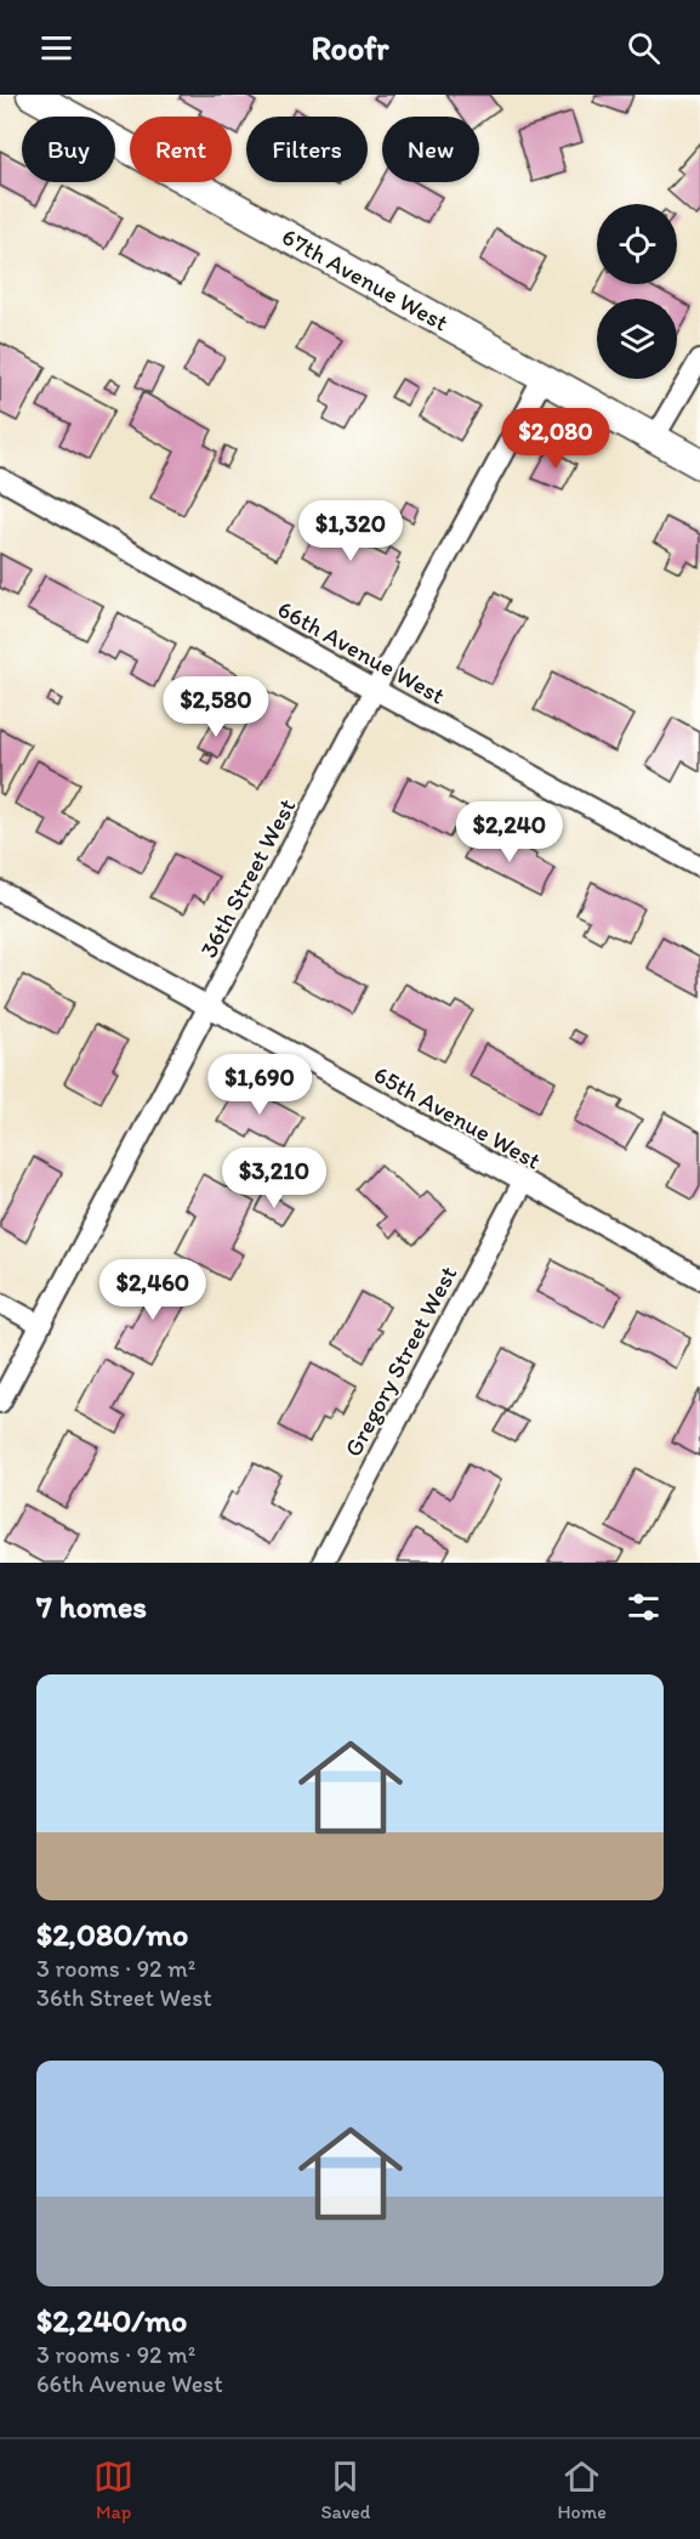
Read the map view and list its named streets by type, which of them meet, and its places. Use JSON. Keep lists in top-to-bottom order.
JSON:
{
  "streets": {
    "street": [
      "67th Avenue West",
      "66th Avenue West",
      "36th Street West",
      "65th Avenue West",
      "Gregory Street West"
    ]
  },
  "crossings": [
    ["67th Avenue West", "36th Street West"],
    ["66th Avenue West", "36th Street West"],
    ["36th Street West", "65th Avenue West"],
    ["65th Avenue West", "Gregory Street West"]
  ],
  "page": {
    "header": "Roofr",
    "chip": [
      "Buy",
      "Rent",
      "Filters",
      "New"
    ],
    "price": [
      "$2,080",
      "$1,320",
      "$2,580",
      "$2,240",
      "$1,690",
      "$3,210",
      "$2,460"
    ],
    "heading": "7 homes",
    "list": [
      {
        "name": "$2,080/mo",
        "note": "3 rooms · 92 m² · 36th Street West"
      },
      {
        "name": "$2,240/mo",
        "note": "3 rooms · 92 m² · 66th Avenue West"
      }
    ],
    "tabs": ["Map", "Saved", "Home"]
  }
}
